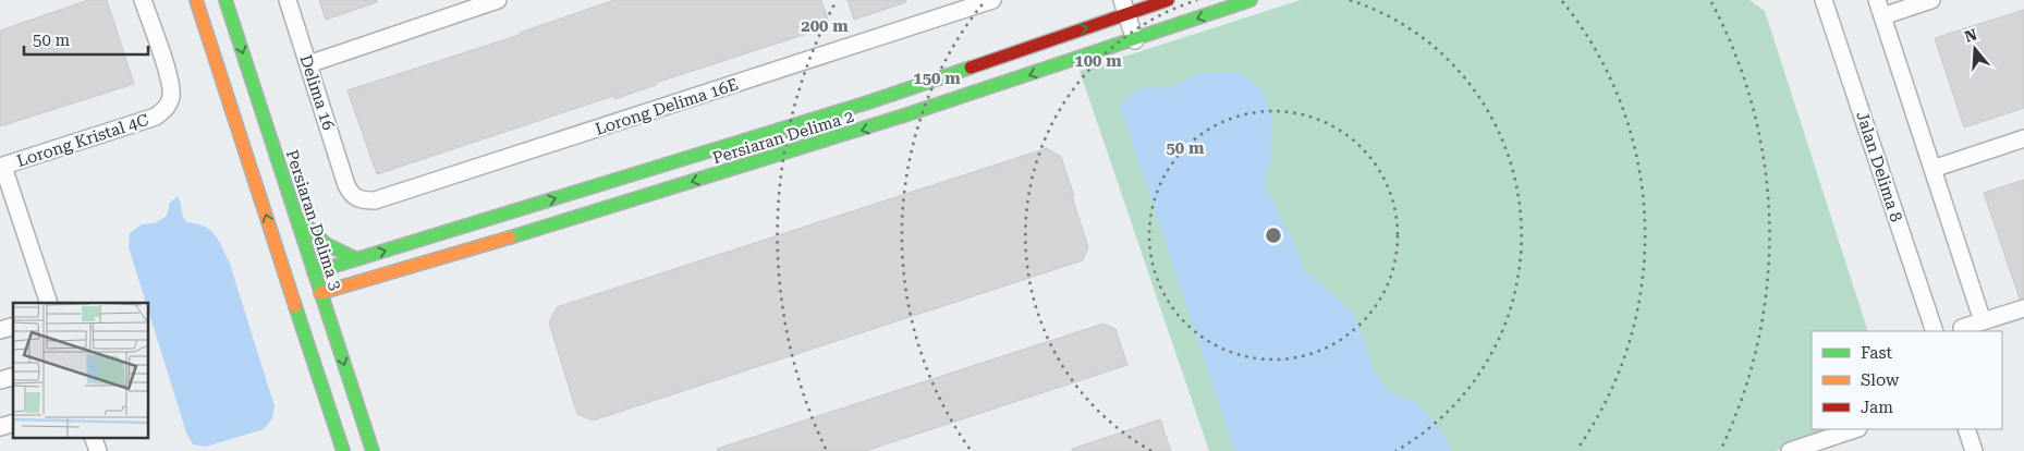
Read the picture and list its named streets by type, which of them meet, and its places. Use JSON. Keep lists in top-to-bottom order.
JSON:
{
  "streets": {
    "street": [
      "Delima 16",
      "Lorong Delima 16E",
      "Persiaran Delima 2",
      "Lorong Kristal 4C",
      "Jalan Delima 8",
      "Persiaran Delima 3"
    ]
  },
  "crossings": [
    ["Delima 16", "Lorong Delima 16E"],
    ["Persiaran Delima 2", "Persiaran Delima 3"]
  ],
  "legend": ["Fast", "Slow", "Jam"],
  "scale_bar": "50 m",
  "north": "top",
  "rings": [
    "200 m",
    "100 m",
    "150 m",
    "50 m"
  ]
}
